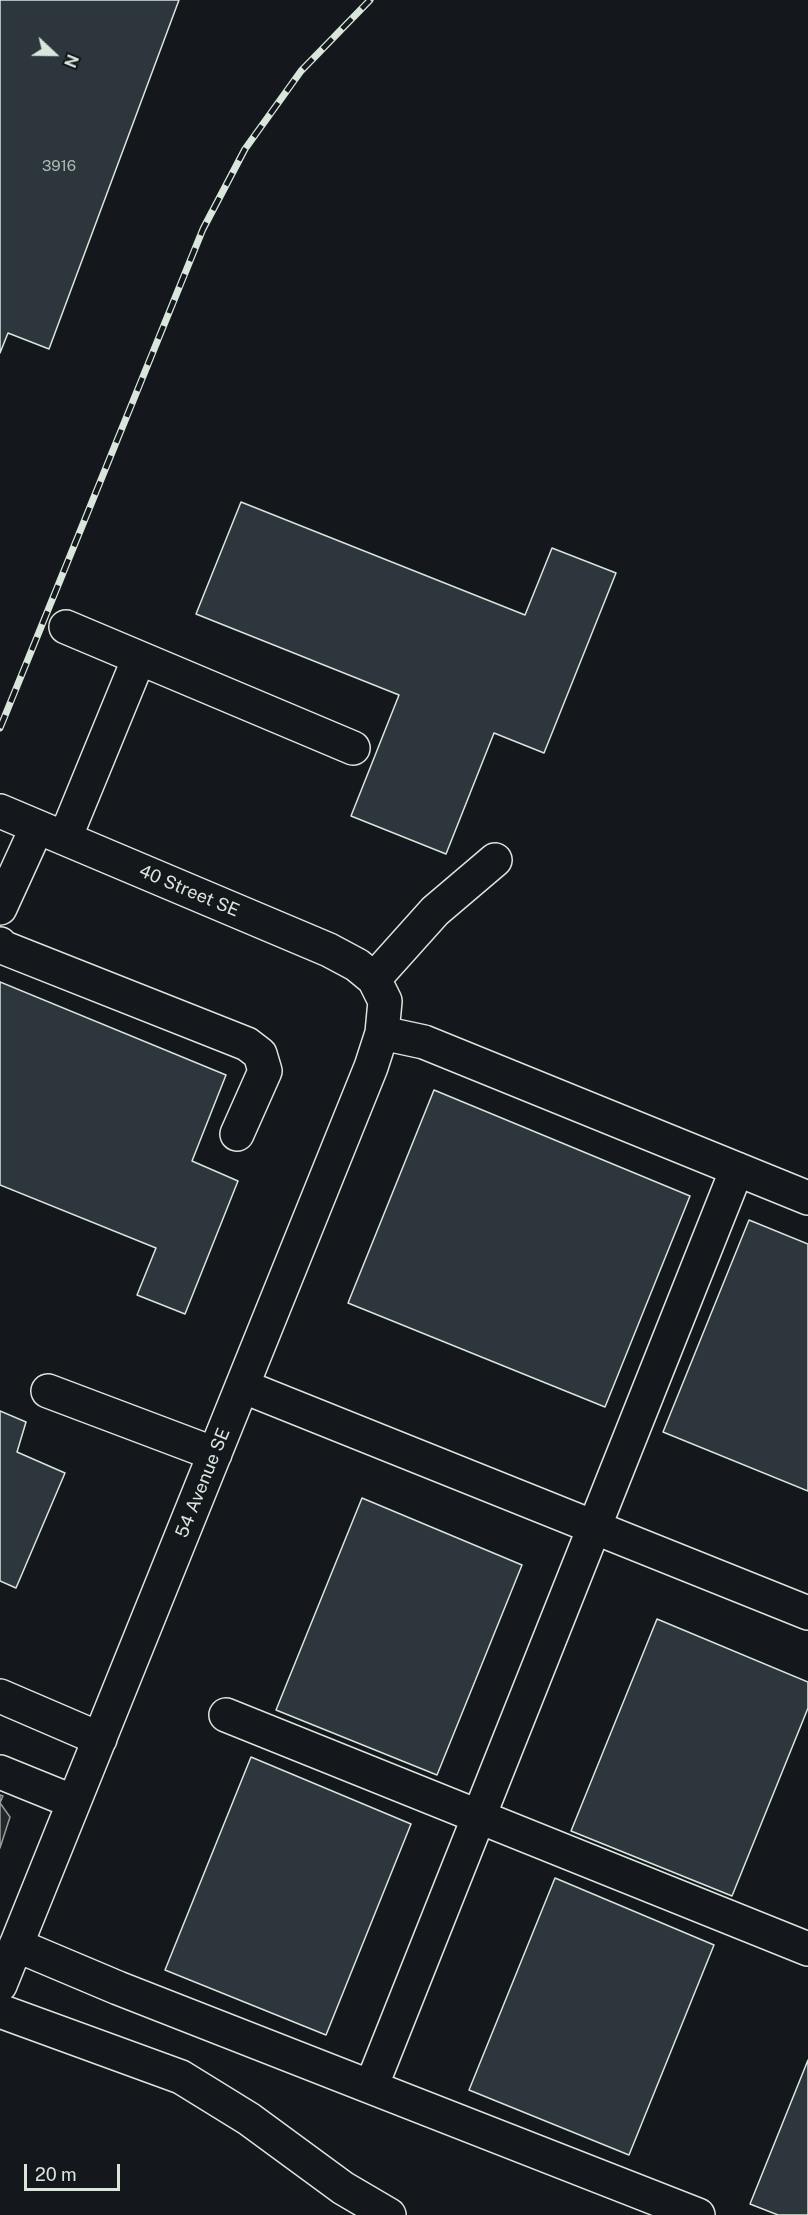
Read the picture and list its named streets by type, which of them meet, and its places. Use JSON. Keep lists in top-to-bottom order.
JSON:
{
  "streets": {
    "street": ["40 Street SE", "54 Avenue SE"]
  },
  "crossings": [
    ["40 Street SE", "54 Avenue SE"]
  ],
  "house_numbers": ["3916"],
  "scale_bar": "20 m",
  "north": "right"
}
